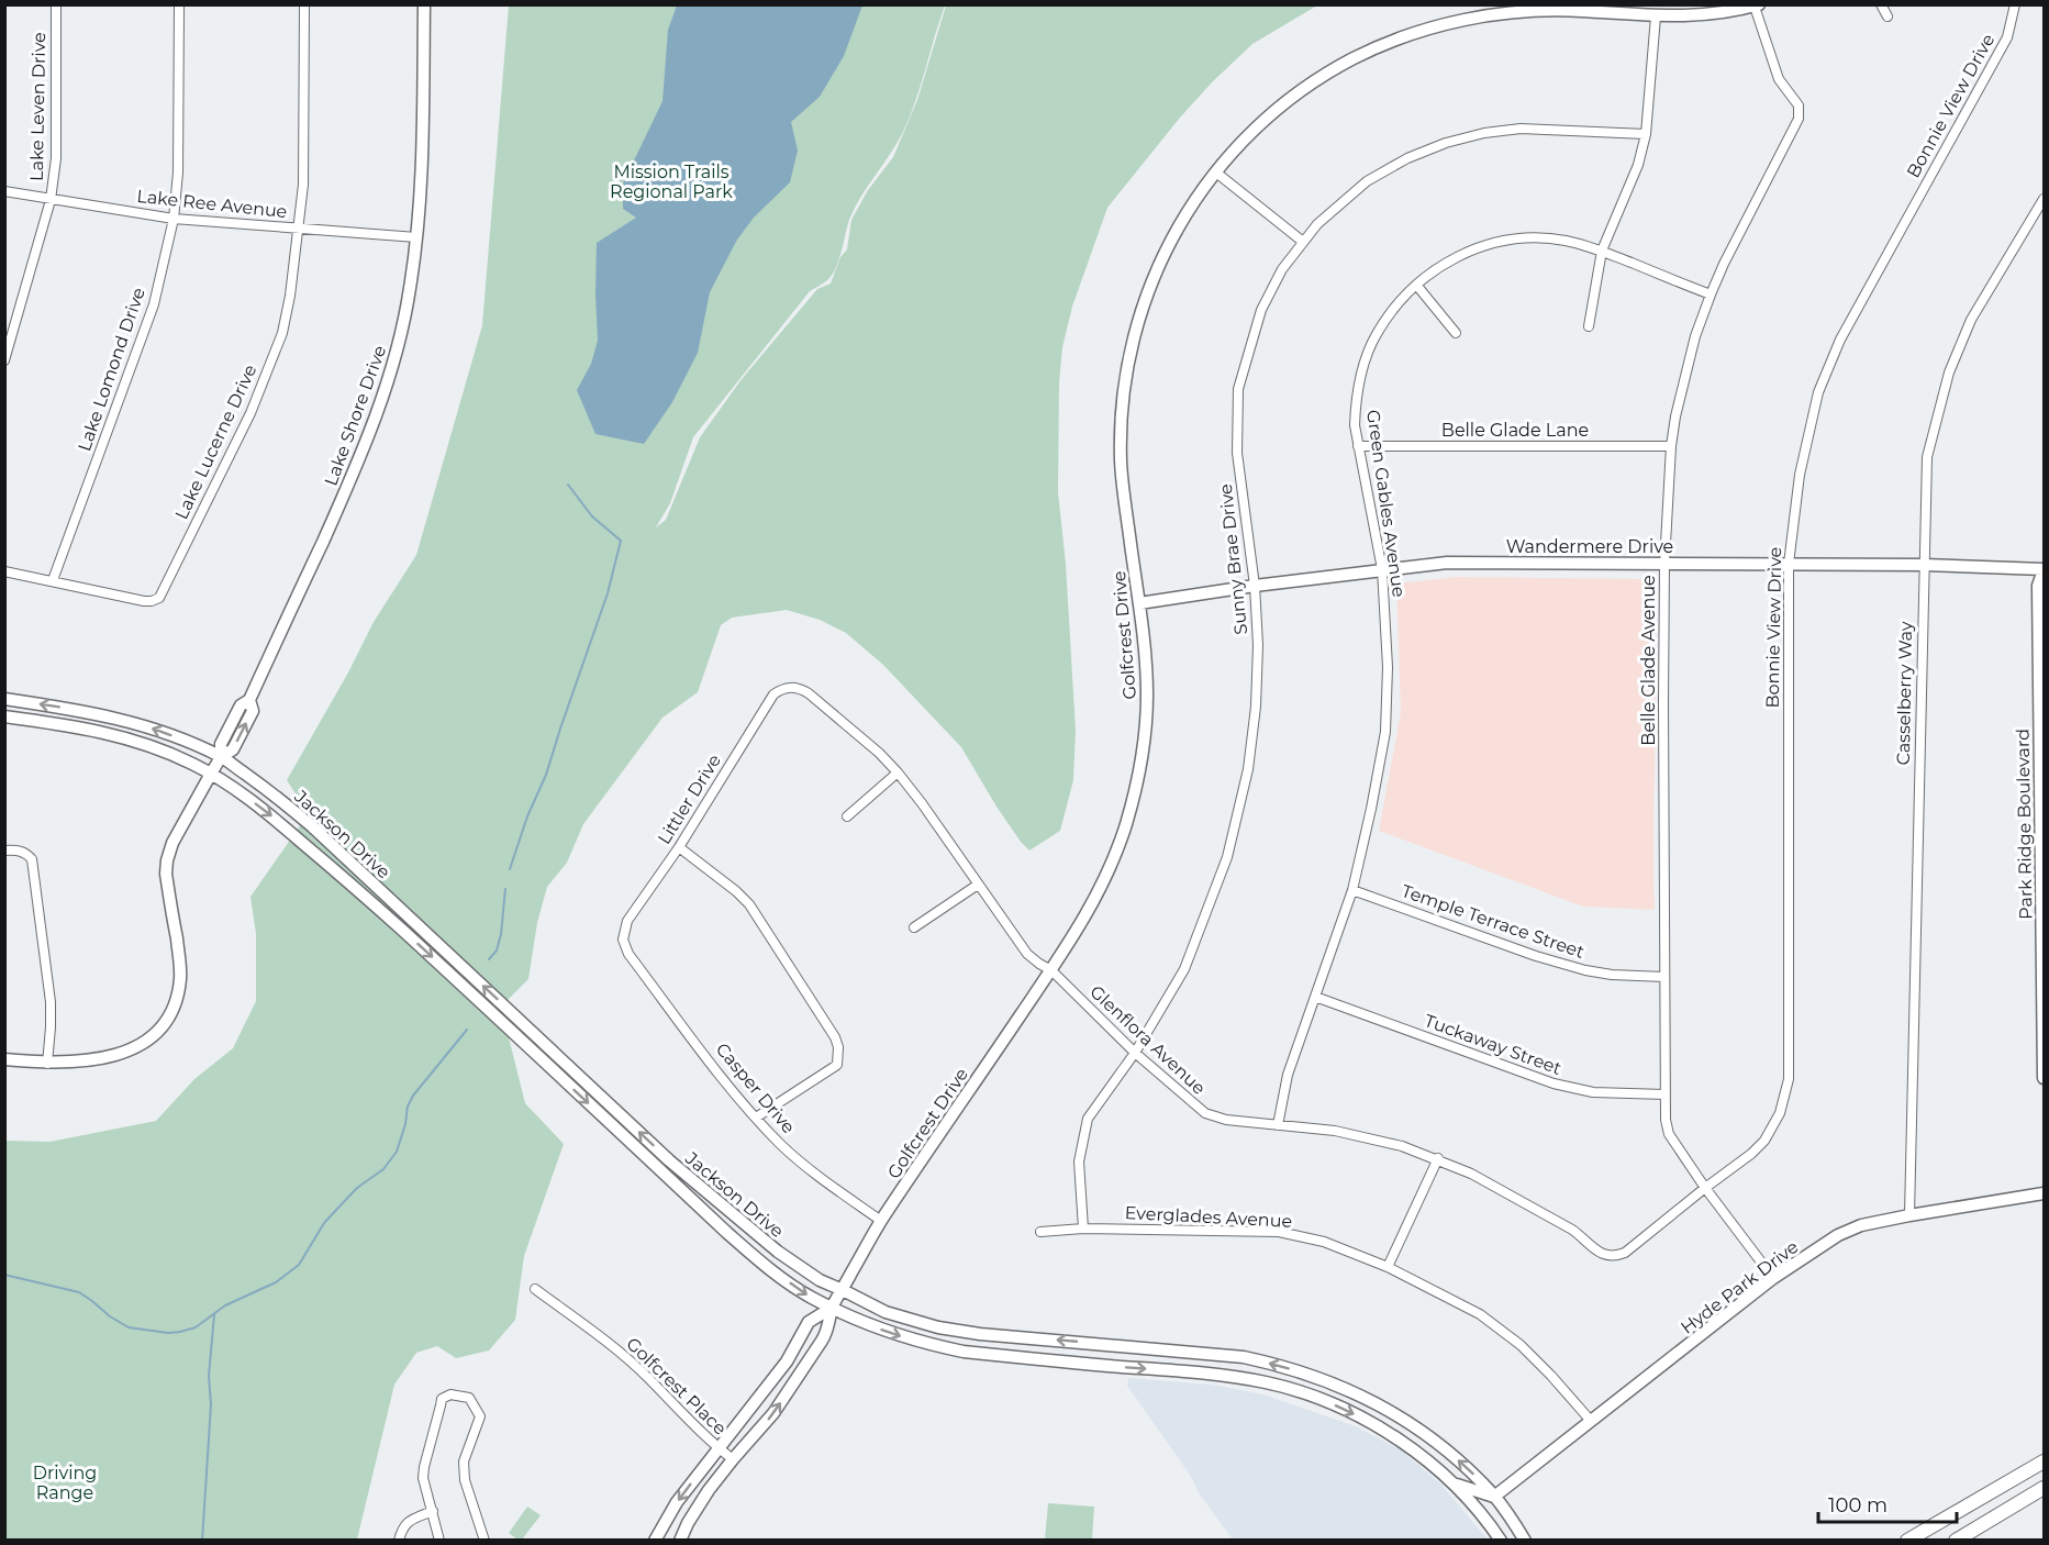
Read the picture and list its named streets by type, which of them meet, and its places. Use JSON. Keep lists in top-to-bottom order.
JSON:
{
  "streets": {
    "main road": [
      "Lake Shore Drive",
      "Wandermere Drive",
      "Golfcrest Drive",
      "Park Ridge Boulevard",
      "Jackson Drive",
      "Hyde Park Drive"
    ],
    "street": [
      "Bonnie View Drive",
      "Lake Leven Drive",
      "Lake Ree Avenue",
      "Lake Lomond Drive",
      "Belle Glade Lane",
      "Lake Lucerne Drive",
      "Green Gables Avenue",
      "Sunny Brae Drive",
      "Belle Glade Avenue",
      "Casselberry Way",
      "Littler Drive",
      "Temple Terrace Street",
      "Glenflora Avenue",
      "Tuckaway Street",
      "Casper Drive",
      "Everglades Avenue",
      "Golfcrest Place"
    ]
  },
  "crossings": [
    ["Bonnie View Drive", "Wandermere Drive"],
    ["Bonnie View Drive", "Belle Glade Avenue"],
    ["Bonnie View Drive", "Glenflora Avenue"],
    ["Lake Leven Drive", "Lake Ree Avenue"],
    ["Lake Ree Avenue", "Lake Lomond Drive"],
    ["Lake Ree Avenue", "Lake Shore Drive"],
    ["Lake Ree Avenue", "Lake Lucerne Drive"],
    ["Lake Lomond Drive", "Lake Lucerne Drive"],
    ["Lake Shore Drive", "Jackson Drive"],
    ["Belle Glade Lane", "Green Gables Avenue"],
    ["Belle Glade Lane", "Belle Glade Avenue"],
    ["Green Gables Avenue", "Wandermere Drive"],
    ["Green Gables Avenue", "Belle Glade Avenue"],
    ["Green Gables Avenue", "Temple Terrace Street"],
    ["Green Gables Avenue", "Glenflora Avenue"],
    ["Green Gables Avenue", "Tuckaway Street"],
    ["Wandermere Drive", "Sunny Brae Drive"],
    ["Wandermere Drive", "Golfcrest Drive"],
    ["Wandermere Drive", "Belle Glade Avenue"],
    ["Wandermere Drive", "Casselberry Way"],
    ["Wandermere Drive", "Park Ridge Boulevard"],
    ["Sunny Brae Drive", "Glenflora Avenue"],
    ["Sunny Brae Drive", "Everglades Avenue"],
    ["Golfcrest Drive", "Belle Glade Avenue"],
    ["Golfcrest Drive", "Jackson Drive"],
    ["Golfcrest Drive", "Glenflora Avenue"],
    ["Golfcrest Drive", "Casper Drive"],
    ["Golfcrest Drive", "Golfcrest Place"],
    ["Belle Glade Avenue", "Temple Terrace Street"],
    ["Belle Glade Avenue", "Glenflora Avenue"],
    ["Belle Glade Avenue", "Tuckaway Street"],
    ["Belle Glade Avenue", "Hyde Park Drive"],
    ["Casselberry Way", "Hyde Park Drive"],
    ["Littler Drive", "Glenflora Avenue"],
    ["Littler Drive", "Casper Drive"],
    ["Jackson Drive", "Hyde Park Drive"],
    ["Everglades Avenue", "Hyde Park Drive"]
  ],
  "parks": ["Mission Trails Regional Park", "Driving Range"],
  "scale_bar": "100 m"
}
